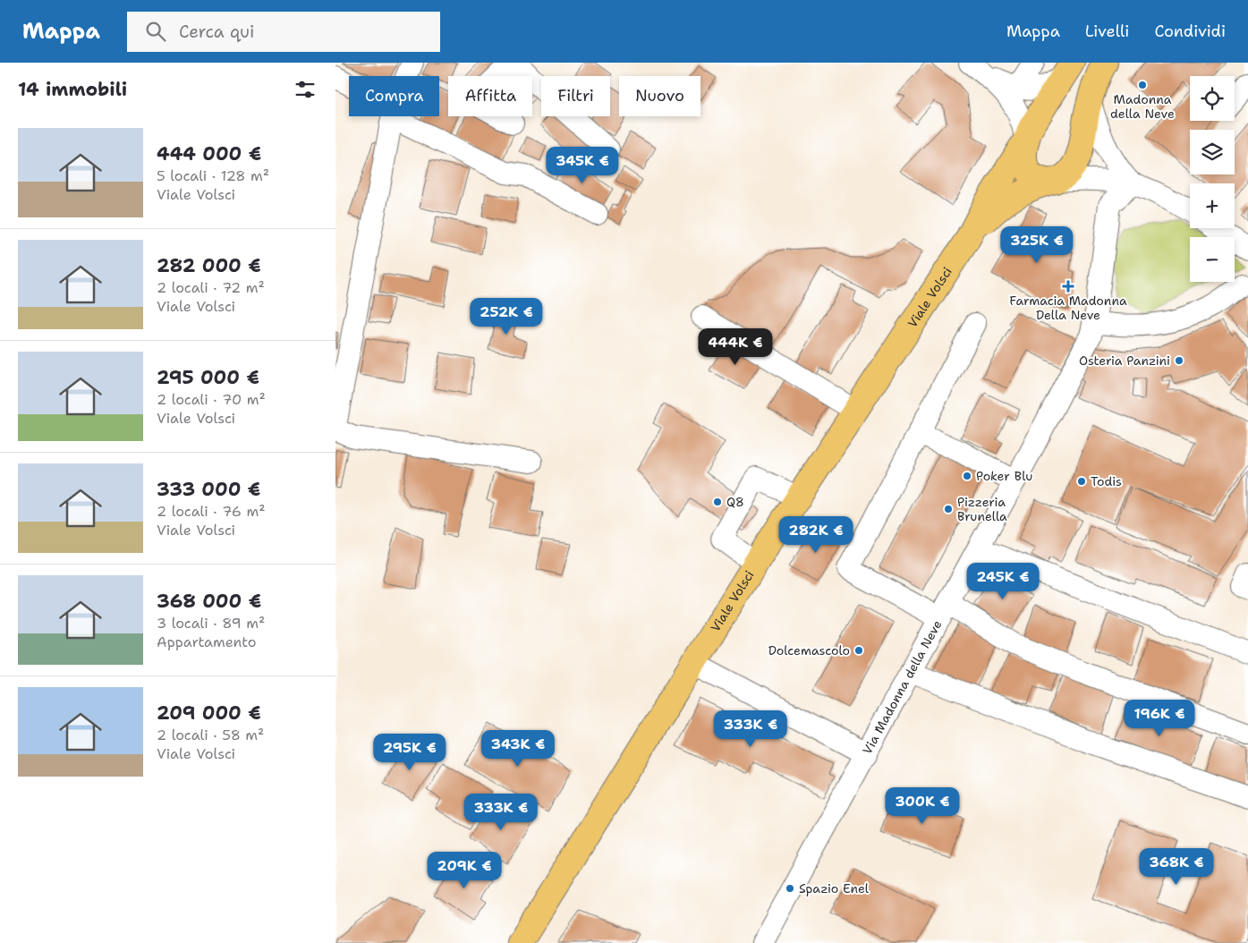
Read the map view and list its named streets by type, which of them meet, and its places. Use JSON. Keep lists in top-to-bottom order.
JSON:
{
  "streets": {
    "main road": ["Viale Volsci"],
    "street": ["Via Madonna della Neve"]
  },
  "places": {
    "other": [
      "Madonna della Neve",
      "Osteria Panzini",
      "Poker Blu",
      "Todis",
      "Q8",
      "Pizzeria Brunella",
      "Dolcemascolo",
      "Spazio Enel"
    ],
    "health": ["Farmacia Madonna Della Neve"]
  },
  "page": {
    "header": "Mappa",
    "search": "Cerca qui",
    "nav": ["Mappa", "Livelli", "Condividi"],
    "heading": "14 immobili",
    "map_buttons": ["+", "−"],
    "chip": [
      "Compra",
      "Affitta",
      "Filtri",
      "Nuovo"
    ],
    "list": [
      {
        "name": "444 000 €",
        "note": "5 locali · 128 m² · Viale Volsci"
      },
      {
        "name": "282 000 €",
        "note": "2 locali · 72 m² · Viale Volsci"
      },
      {
        "name": "295 000 €",
        "note": "2 locali · 70 m² · Viale Volsci"
      },
      {
        "name": "333 000 €",
        "note": "2 locali · 76 m² · Viale Volsci"
      },
      {
        "name": "368 000 €",
        "note": "3 locali · 89 m² · Appartamento"
      },
      {
        "name": "209 000 €",
        "note": "2 locali · 58 m² · Viale Volsci"
      }
    ],
    "price": [
      "345K €",
      "325K €",
      "252K €",
      "444K €",
      "282K €",
      "245K €",
      "196K €",
      "333K €",
      "343K €",
      "295K €",
      "300K €",
      "333K €",
      "368K €",
      "209K €"
    ]
  }
}
